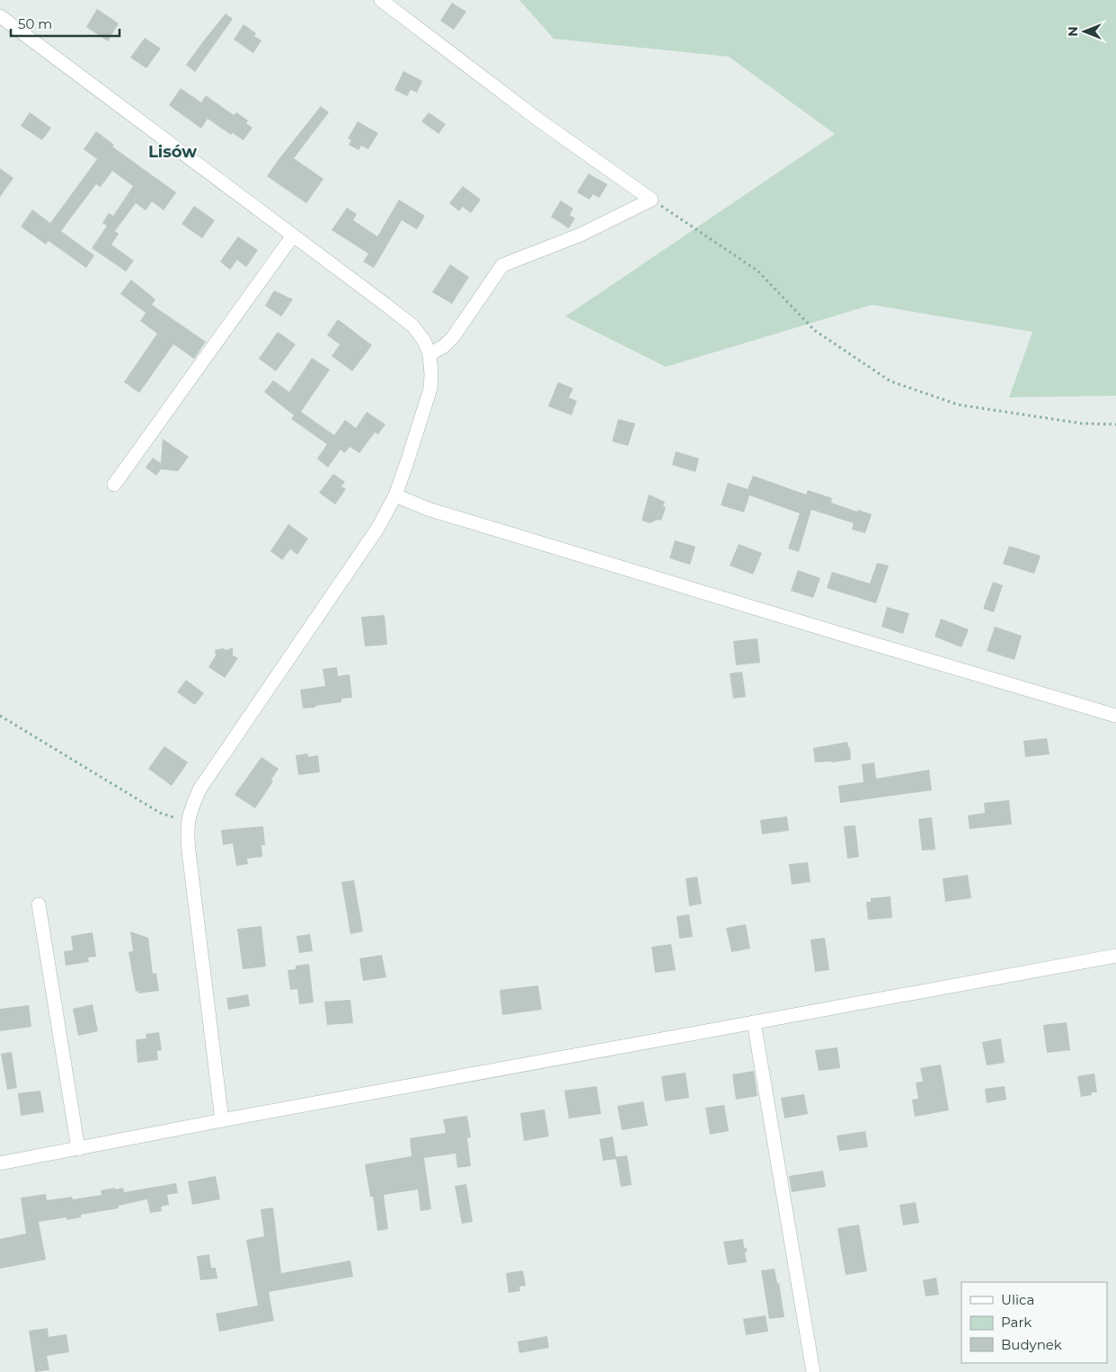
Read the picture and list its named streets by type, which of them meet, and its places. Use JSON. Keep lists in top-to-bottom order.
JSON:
{
  "districts": ["Lisów"],
  "legend": ["Ulica", "Park", "Budynek"],
  "scale_bar": "50 m",
  "north": "left"
}
